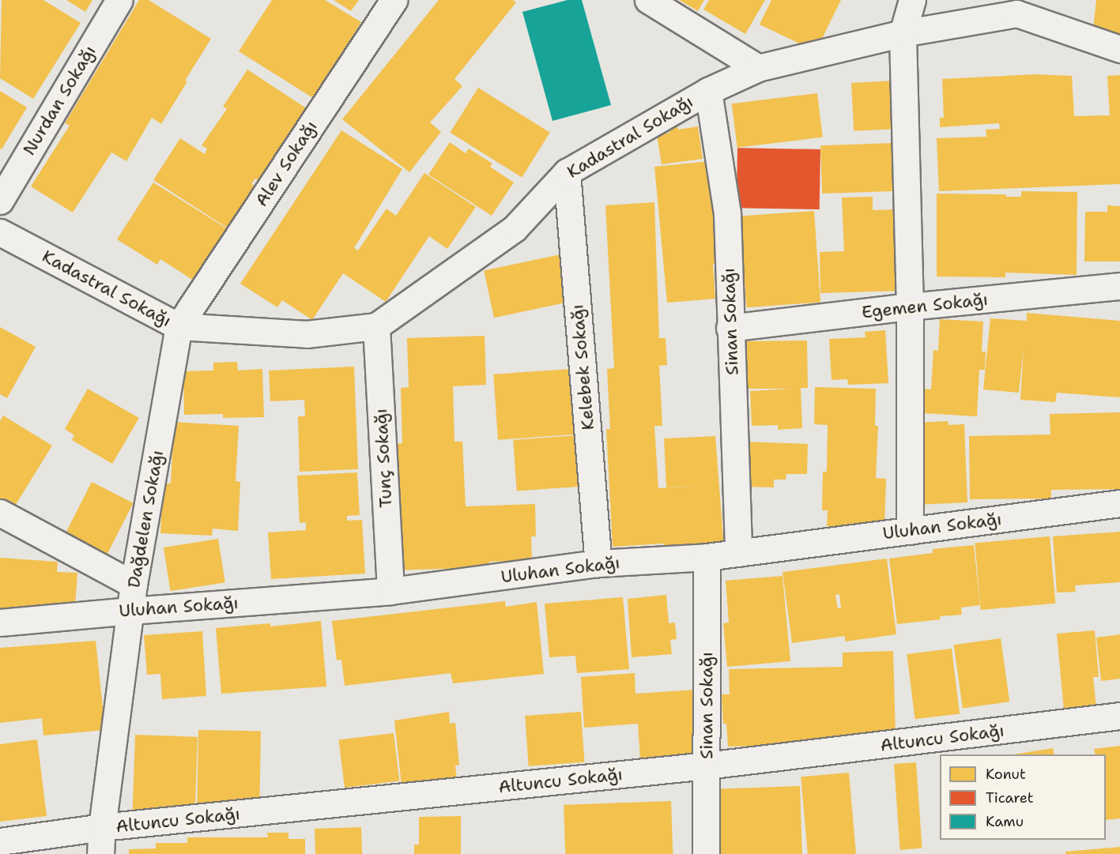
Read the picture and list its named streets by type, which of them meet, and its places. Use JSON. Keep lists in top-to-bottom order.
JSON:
{
  "streets": {
    "street": [
      "Nurdan Sokağı",
      "Kadastral Sokağı",
      "Alev Sokağı",
      "Egemen Sokağı",
      "Sinan Sokağı",
      "Kelebek Sokağı",
      "Tunç Sokağı",
      "Dağdelen Sokağı",
      "Uluhan Sokağı",
      "Altuncu Sokağı"
    ]
  },
  "crossings": [
    ["Kadastral Sokağı", "Alev Sokağı"],
    ["Kadastral Sokağı", "Sinan Sokağı"],
    ["Kadastral Sokağı", "Kelebek Sokağı"],
    ["Kadastral Sokağı", "Tunç Sokağı"],
    ["Kadastral Sokağı", "Dağdelen Sokağı"],
    ["Alev Sokağı", "Dağdelen Sokağı"],
    ["Egemen Sokağı", "Sinan Sokağı"],
    ["Sinan Sokağı", "Uluhan Sokağı"],
    ["Sinan Sokağı", "Altuncu Sokağı"],
    ["Kelebek Sokağı", "Uluhan Sokağı"],
    ["Tunç Sokağı", "Uluhan Sokağı"],
    ["Dağdelen Sokağı", "Uluhan Sokağı"],
    ["Dağdelen Sokağı", "Altuncu Sokağı"]
  ],
  "legend": ["Konut", "Ticaret", "Kamu"]
}
